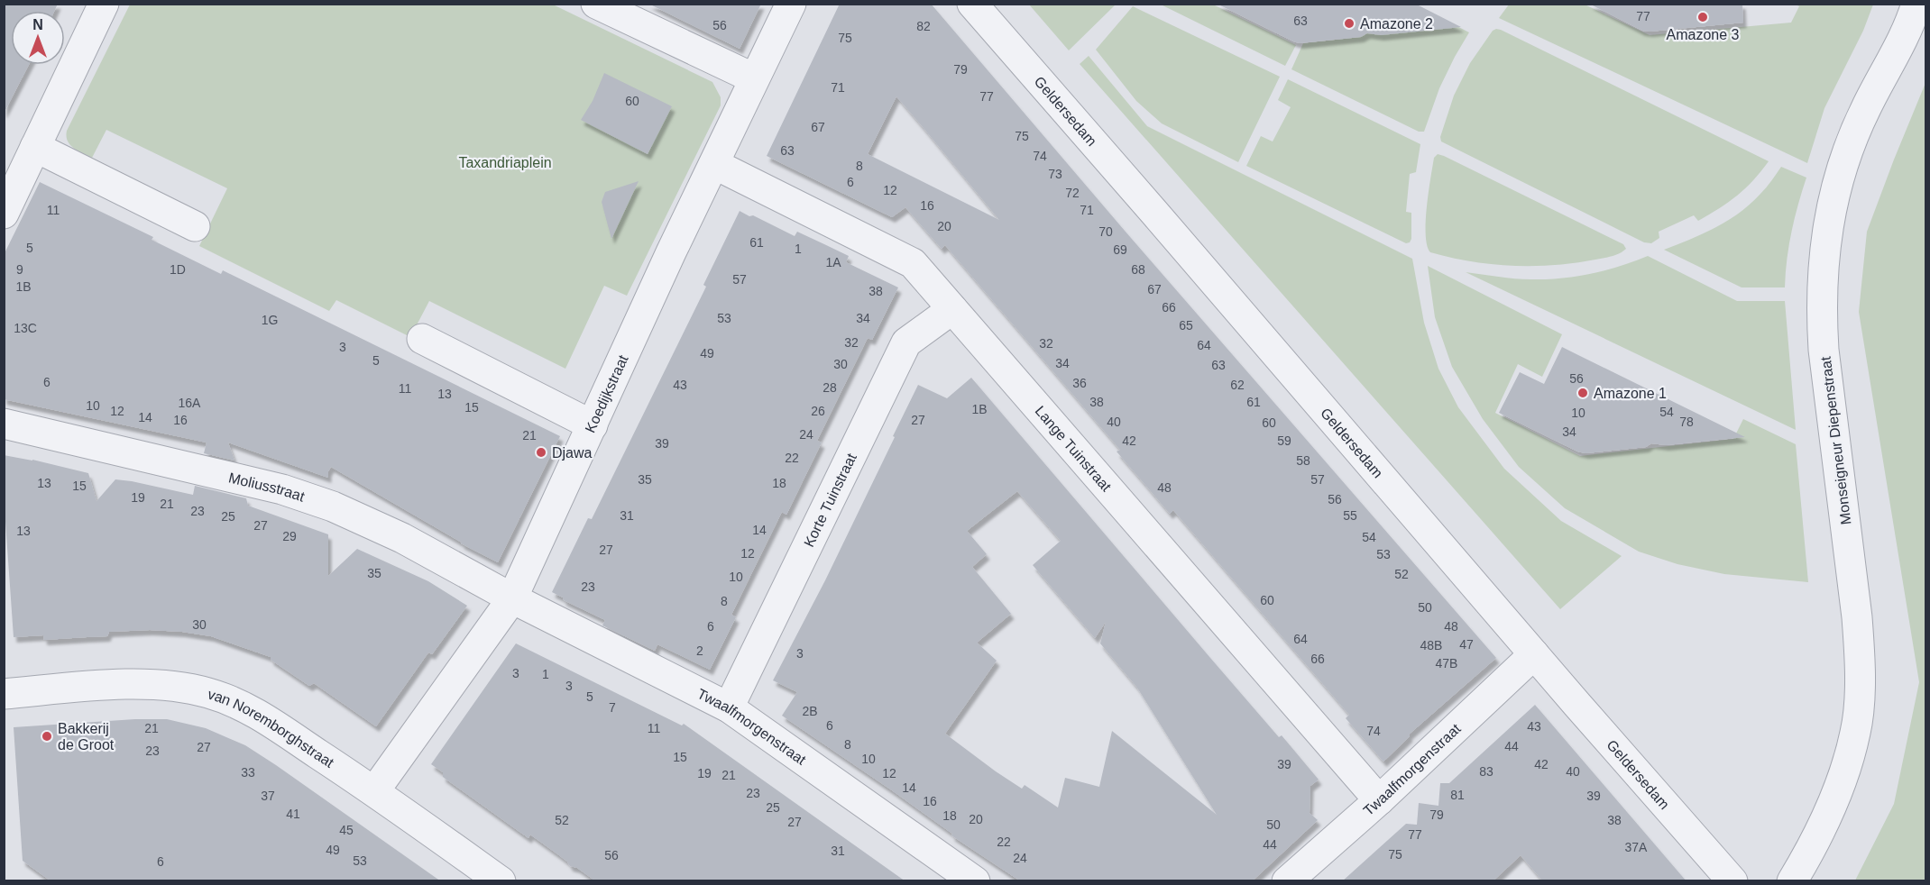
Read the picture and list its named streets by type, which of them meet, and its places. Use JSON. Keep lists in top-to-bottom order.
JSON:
{
  "streets": {
    "street": [
      "Geldersedam",
      "Koedijkstraat",
      "Monseigneur Diepenstraat",
      "Lange Tuinstraat",
      "Moliusstraat",
      "Korte Tuinstraat",
      "Twaalfmorgenstraat",
      "van Noremborghstraat"
    ]
  },
  "crossings": [
    ["Geldersedam", "Twaalfmorgenstraat"],
    ["Koedijkstraat", "Lange Tuinstraat"],
    ["Koedijkstraat", "Moliusstraat"],
    ["Koedijkstraat", "Twaalfmorgenstraat"],
    ["Koedijkstraat", "van Noremborghstraat"],
    ["Lange Tuinstraat", "Korte Tuinstraat"],
    ["Lange Tuinstraat", "Twaalfmorgenstraat"],
    ["Moliusstraat", "Twaalfmorgenstraat"],
    ["Korte Tuinstraat", "Twaalfmorgenstraat"]
  ],
  "parks": ["Taxandriaplein"],
  "places": [
    "Amazone 3",
    "Amazone 2",
    "Amazone 1",
    "Djawa",
    "Bakkerij de Groot"
  ],
  "house_numbers": [
    "77",
    "63",
    "56",
    "82",
    "75",
    "79",
    "71",
    "77",
    "60",
    "67",
    "75",
    "63",
    "74",
    "8",
    "73",
    "6",
    "12",
    "72",
    "16",
    "11",
    "71",
    "20",
    "70",
    "61",
    "5",
    "1",
    "69",
    "1A",
    "9",
    "1D",
    "68",
    "57",
    "1B",
    "67",
    "38",
    "66",
    "53",
    "34",
    "1G",
    "65",
    "13C",
    "32",
    "32",
    "64",
    "3",
    "49",
    "5",
    "34",
    "30",
    "63",
    "56",
    "6",
    "36",
    "43",
    "62",
    "28",
    "11",
    "13",
    "38",
    "61",
    "16A",
    "10",
    "15",
    "1B",
    "12",
    "26",
    "54",
    "10",
    "14",
    "16",
    "27",
    "40",
    "78",
    "60",
    "34",
    "24",
    "21",
    "42",
    "59",
    "39",
    "22",
    "58",
    "35",
    "57",
    "13",
    "18",
    "15",
    "48",
    "19",
    "56",
    "21",
    "23",
    "31",
    "55",
    "25",
    "27",
    "14",
    "13",
    "29",
    "54",
    "27",
    "12",
    "53",
    "35",
    "52",
    "10",
    "23",
    "60",
    "8",
    "50",
    "30",
    "6",
    "48",
    "64",
    "47",
    "48B",
    "2",
    "3",
    "66",
    "47B",
    "3",
    "1",
    "3",
    "5",
    "7",
    "2B",
    "6",
    "43",
    "21",
    "11",
    "74",
    "8",
    "44",
    "27",
    "23",
    "15",
    "10",
    "39",
    "42",
    "83",
    "40",
    "33",
    "19",
    "12",
    "21",
    "14",
    "23",
    "81",
    "37",
    "39",
    "16",
    "25",
    "41",
    "79",
    "18",
    "20",
    "52",
    "38",
    "27",
    "50",
    "45",
    "77",
    "22",
    "44",
    "37A",
    "49",
    "31",
    "75",
    "56",
    "24",
    "53",
    "6"
  ],
  "north": "top"
}
